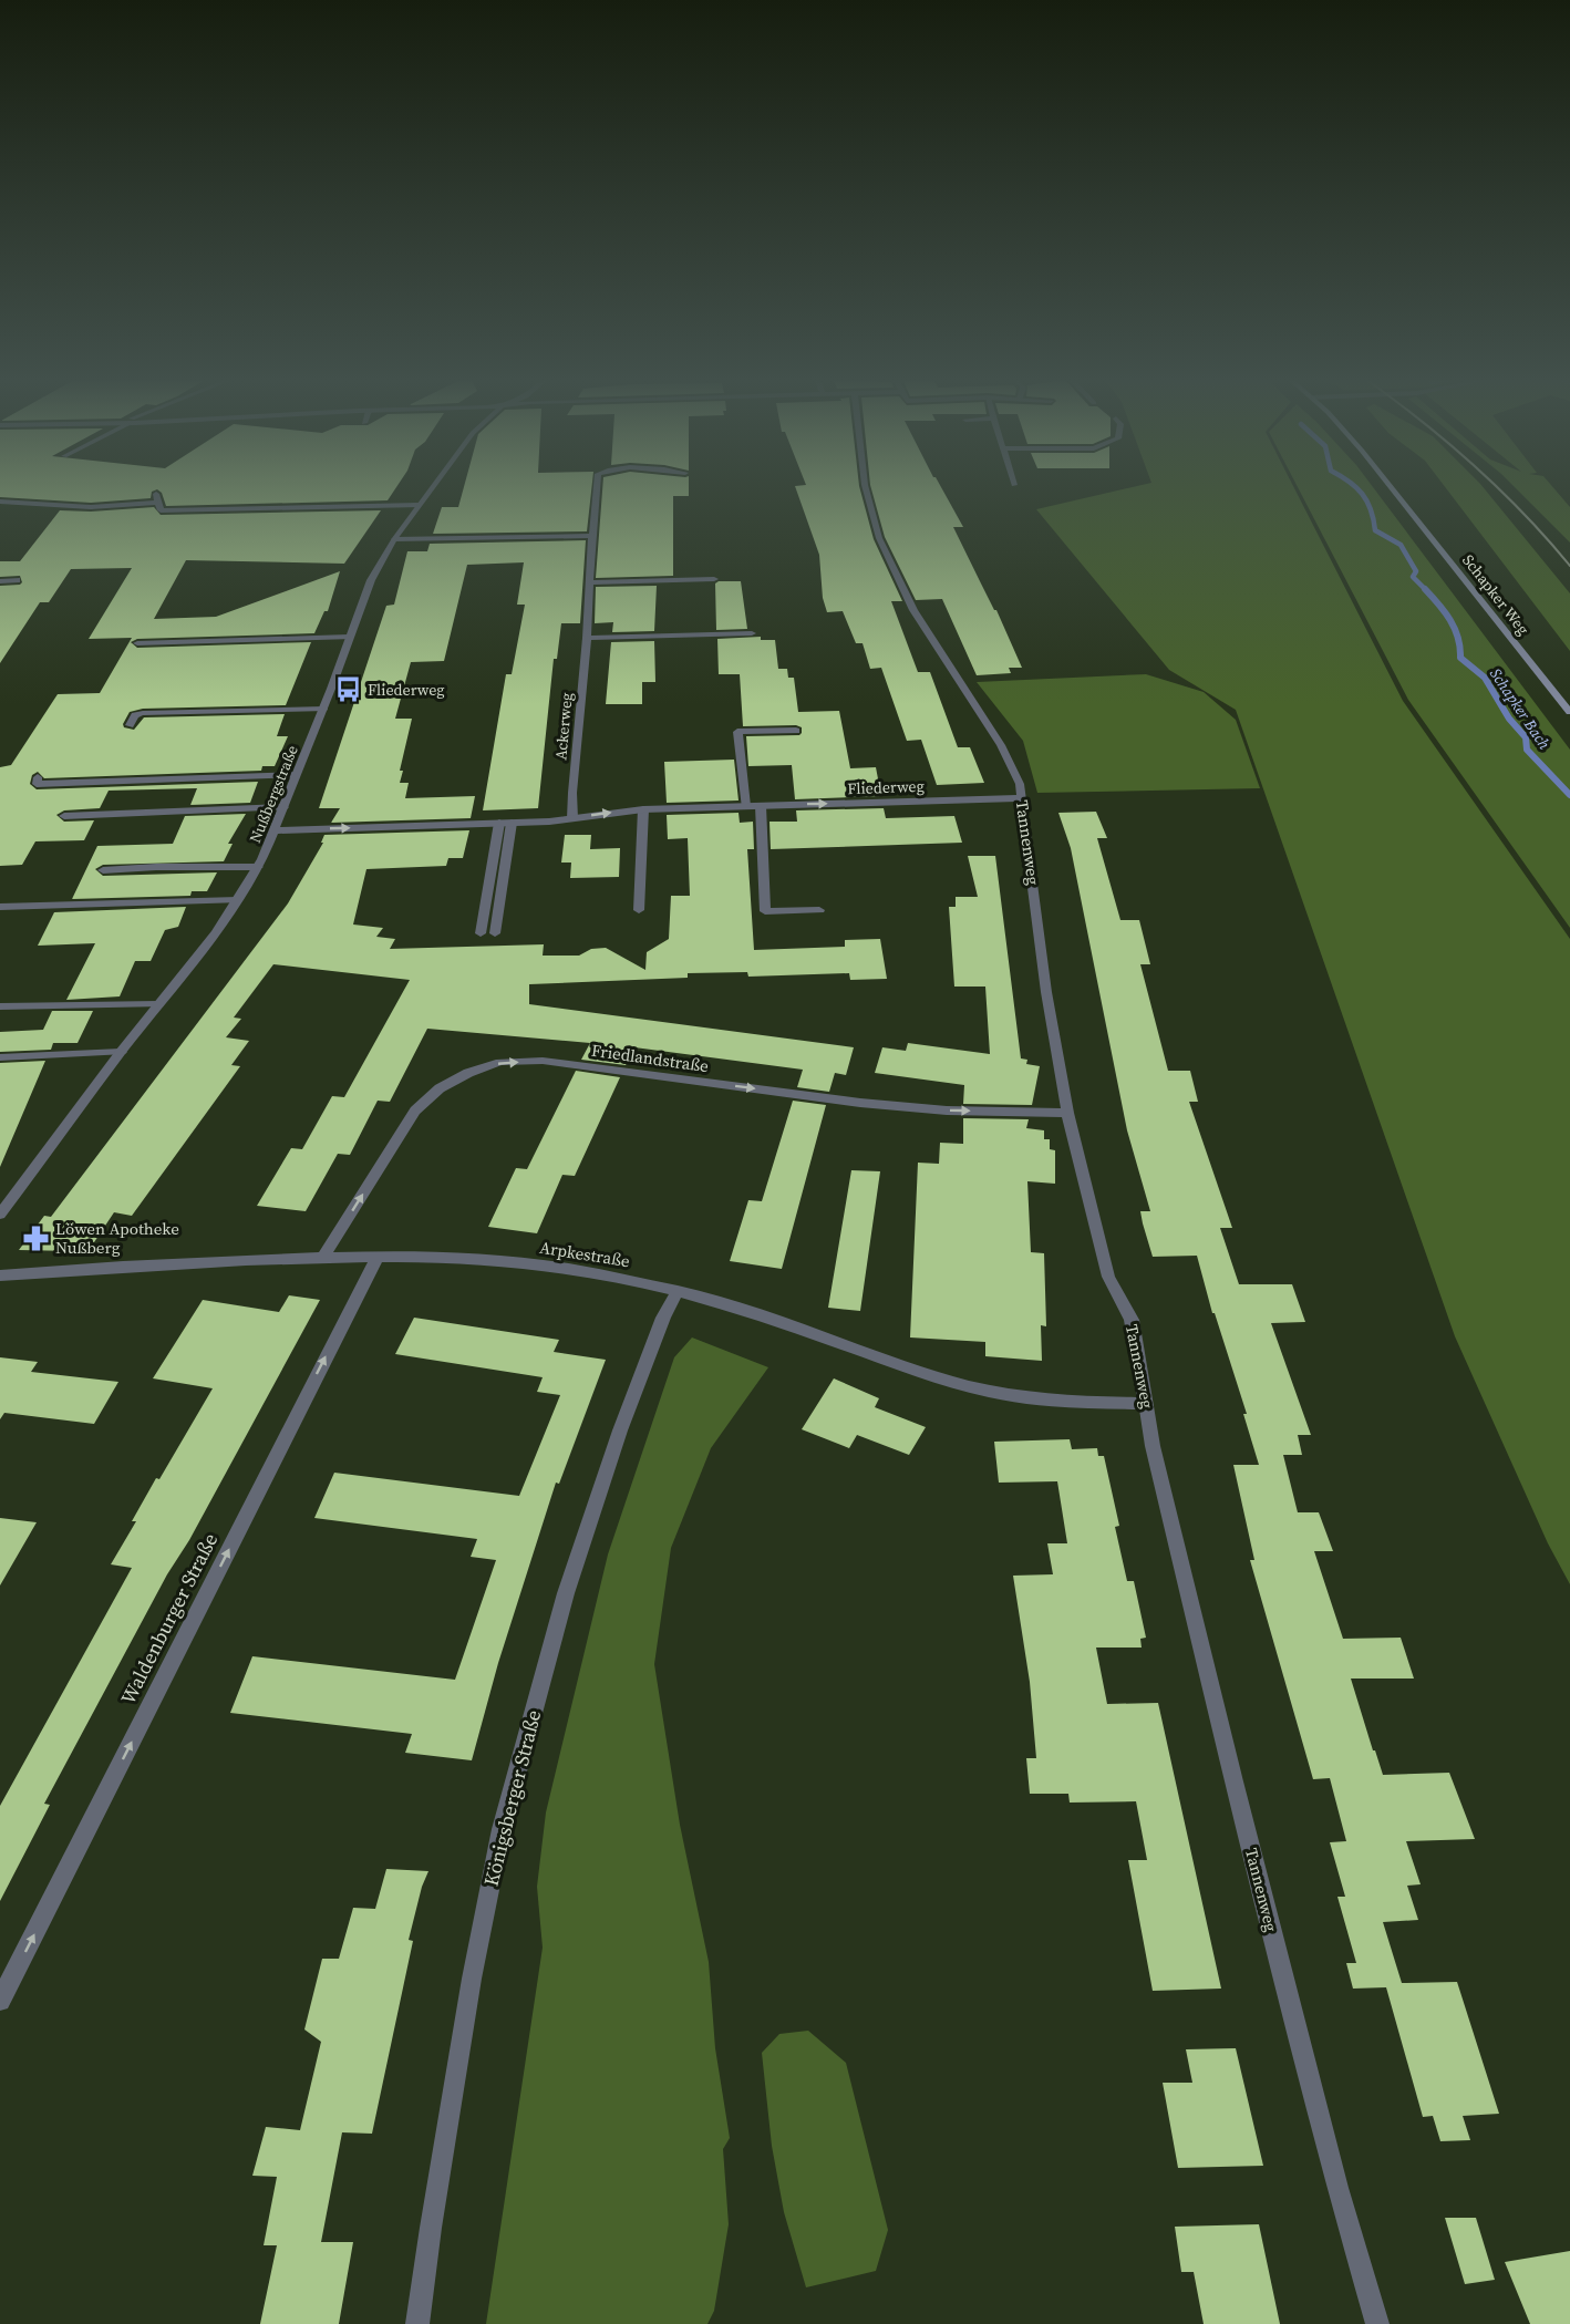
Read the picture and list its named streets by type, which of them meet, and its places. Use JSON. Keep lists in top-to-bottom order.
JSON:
{
  "streets": {
    "street": [
      "Schapker Weg",
      "Ackerweg",
      "Fliederweg",
      "Nußbergstraße",
      "Tannenweg",
      "Friedlandstraße",
      "Arpkestraße",
      "Waldenburger Straße",
      "Königsberger Straße"
    ]
  },
  "crossings": [
    ["Ackerweg", "Fliederweg"],
    ["Fliederweg", "Nußbergstraße"],
    ["Fliederweg", "Tannenweg"],
    ["Tannenweg", "Friedlandstraße"],
    ["Tannenweg", "Arpkestraße"],
    ["Friedlandstraße", "Arpkestraße"],
    ["Arpkestraße", "Waldenburger Straße"],
    ["Arpkestraße", "Königsberger Straße"]
  ],
  "one_way": ["Fliederweg", "Friedlandstraße", "Waldenburger Straße"],
  "water": ["Schapker Bach"],
  "places": {
    "bus stop": ["Fliederweg"],
    "pharmacy": ["Löwen Apotheke Nußberg"]
  }
}
